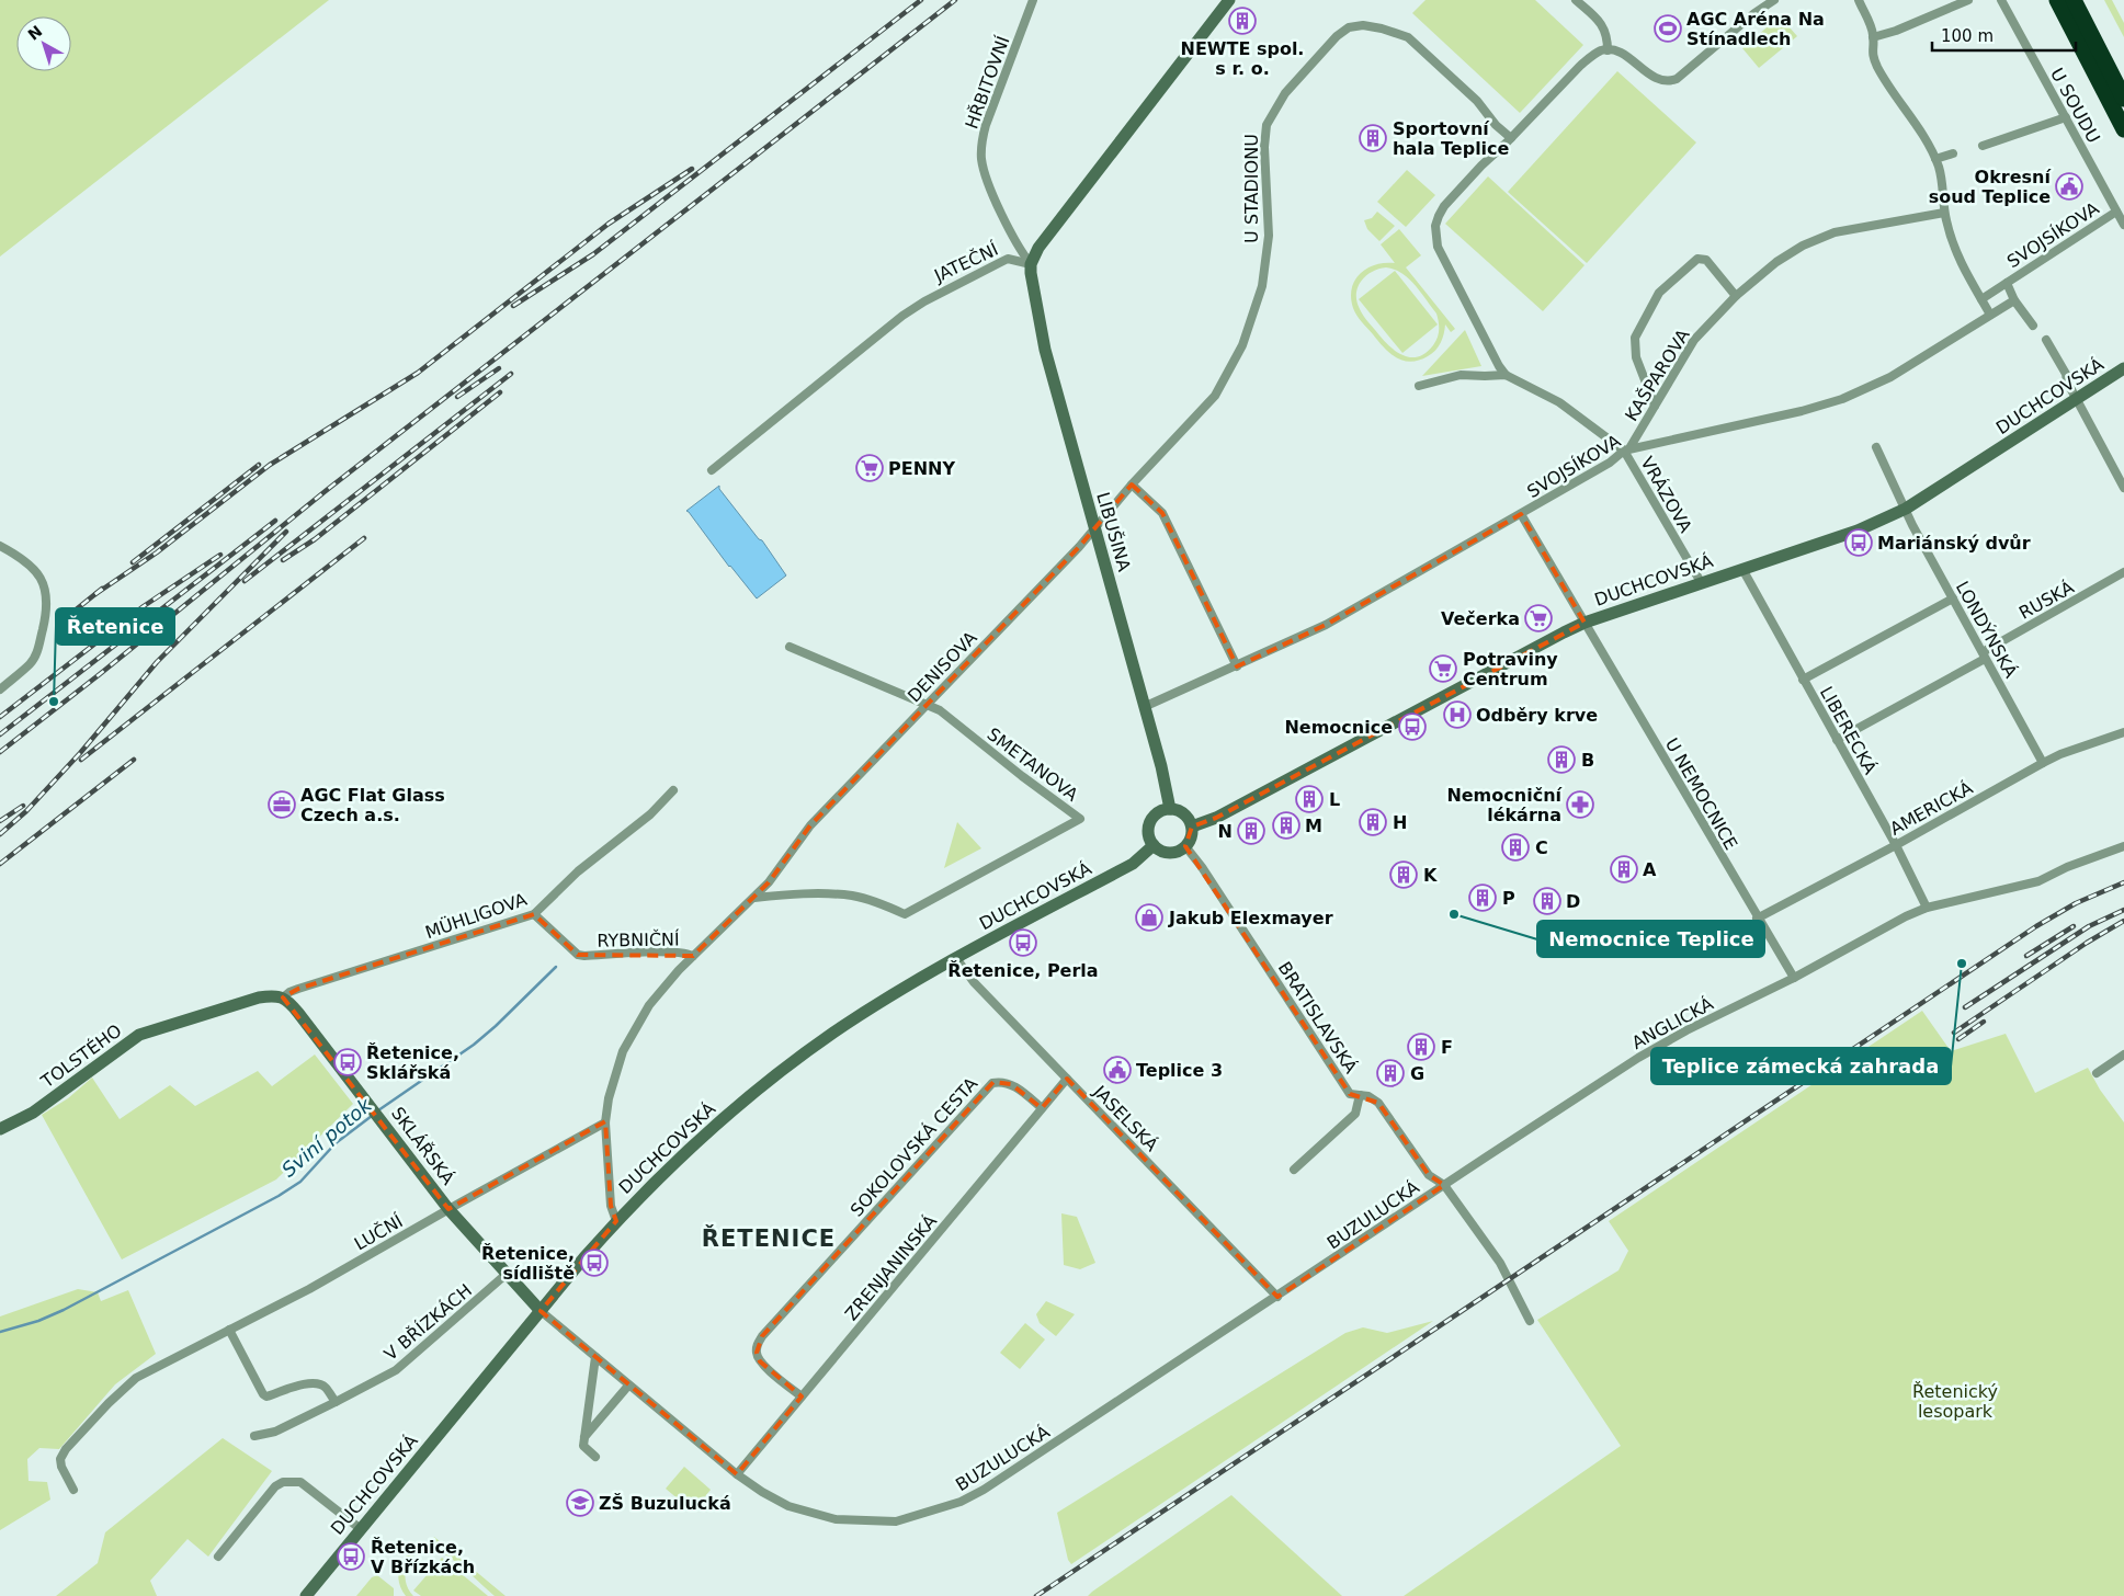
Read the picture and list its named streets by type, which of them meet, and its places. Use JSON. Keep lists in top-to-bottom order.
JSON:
{
  "streets": {
    "main road": [
      "DUCHCOVSKÁ",
      "LIBUŠINA",
      "TOLSTÉHO",
      "SKLÁŘSKÁ"
    ],
    "street": [
      "HŘBITOVNÍ",
      "U SOUDU",
      "U STADIONU",
      "SVOJSÍKOVA",
      "JATEČNÍ",
      "KAŠPAROVA",
      "VRÁZOVA",
      "RUSKÁ",
      "LONDÝNSKÁ",
      "DENISOVA",
      "LIBERECKÁ",
      "SMETANOVA",
      "U NEMOCNICE",
      "AMERICKÁ",
      "MÜHLIGOVA",
      "RYBNIČNÍ",
      "BRATISLAVSKÁ",
      "ANGLICKÁ",
      "JASELSKÁ",
      "SOKOLOVSKÁ CESTA",
      "BUZULUCKÁ",
      "LUČNÍ",
      "ZRENJANINSKÁ",
      "V BŘÍZKÁCH"
    ]
  },
  "crossings": [
    ["HŘBITOVNÍ", "JATEČNÍ"],
    ["HŘBITOVNÍ", "LIBUŠINA"],
    ["U SOUDU", "SVOJSÍKOVA"],
    ["U STADIONU", "LIBUŠINA"],
    ["U STADIONU", "DENISOVA"],
    ["SVOJSÍKOVA", "KAŠPAROVA"],
    ["SVOJSÍKOVA", "VRÁZOVA"],
    ["SVOJSÍKOVA", "LIBUŠINA"],
    ["SVOJSÍKOVA", "U NEMOCNICE"],
    ["JATEČNÍ", "LIBUŠINA"],
    ["KAŠPAROVA", "VRÁZOVA"],
    ["DUCHCOVSKÁ", "VRÁZOVA"],
    ["DUCHCOVSKÁ", "LIBUŠINA"],
    ["DUCHCOVSKÁ", "LONDÝNSKÁ"],
    ["DUCHCOVSKÁ", "DENISOVA"],
    ["DUCHCOVSKÁ", "LIBERECKÁ"],
    ["DUCHCOVSKÁ", "U NEMOCNICE"],
    ["DUCHCOVSKÁ", "BRATISLAVSKÁ"],
    ["DUCHCOVSKÁ", "JASELSKÁ"],
    ["DUCHCOVSKÁ", "SKLÁŘSKÁ"],
    ["DUCHCOVSKÁ", "BUZULUCKÁ"],
    ["LIBUŠINA", "DENISOVA"],
    ["LIBUŠINA", "BRATISLAVSKÁ"],
    ["RUSKÁ", "LONDÝNSKÁ"],
    ["RUSKÁ", "LIBERECKÁ"],
    ["LONDÝNSKÁ", "AMERICKÁ"],
    ["DENISOVA", "SMETANOVA"],
    ["DENISOVA", "RYBNIČNÍ"],
    ["DENISOVA", "LUČNÍ"],
    ["LIBERECKÁ", "AMERICKÁ"],
    ["LIBERECKÁ", "ANGLICKÁ"],
    ["U NEMOCNICE", "AMERICKÁ"],
    ["U NEMOCNICE", "ANGLICKÁ"],
    ["MÜHLIGOVA", "RYBNIČNÍ"],
    ["MÜHLIGOVA", "TOLSTÉHO"],
    ["MÜHLIGOVA", "SKLÁŘSKÁ"],
    ["BRATISLAVSKÁ", "ANGLICKÁ"],
    ["BRATISLAVSKÁ", "BUZULUCKÁ"],
    ["ANGLICKÁ", "BUZULUCKÁ"],
    ["TOLSTÉHO", "SKLÁŘSKÁ"],
    ["JASELSKÁ", "BUZULUCKÁ"],
    ["JASELSKÁ", "ZRENJANINSKÁ"],
    ["SKLÁŘSKÁ", "BUZULUCKÁ"],
    ["SKLÁŘSKÁ", "LUČNÍ"],
    ["SKLÁŘSKÁ", "V BŘÍZKÁCH"],
    ["SOKOLOVSKÁ CESTA", "ZRENJANINSKÁ"],
    ["BUZULUCKÁ", "ZRENJANINSKÁ"]
  ],
  "districts": ["ŘETENICE"],
  "water": ["Sviní potok"],
  "parks": ["Řetenický lesopark"],
  "places": {
    "building": [
      "NEWTE spol. s r. o.",
      "Sportovní hala Teplice",
      "B",
      "L",
      "H",
      "M",
      "N",
      "C",
      "A",
      "K",
      "P",
      "D",
      "F",
      "G"
    ],
    "sports": ["AGC Aréna Na Stínadlech"],
    "public building": ["Okresní soud Teplice", "Teplice 3"],
    "supermarket": ["PENNY", "Večerka", "Potraviny Centrum"],
    "bus stop": [
      "Mariánský dvůr",
      "Nemocnice",
      "Řetenice, Perla",
      "Řetenice, Sklářská",
      "Řetenice, sídliště",
      "Řetenice, V Břízkách"
    ],
    "other": ["Řetenice", "Nemocnice Teplice", "Teplice zámecká zahrada"],
    "hospital": ["Odběry krve"],
    "office": ["AGC Flat Glass Czech a.s."],
    "pharmacy": ["Nemocniční lékárna"],
    "shop": ["Jakub Elexmayer"],
    "school or university": ["ZŠ Buzulucká"]
  },
  "scale_bar": "100 m",
  "north": "top left"
}
